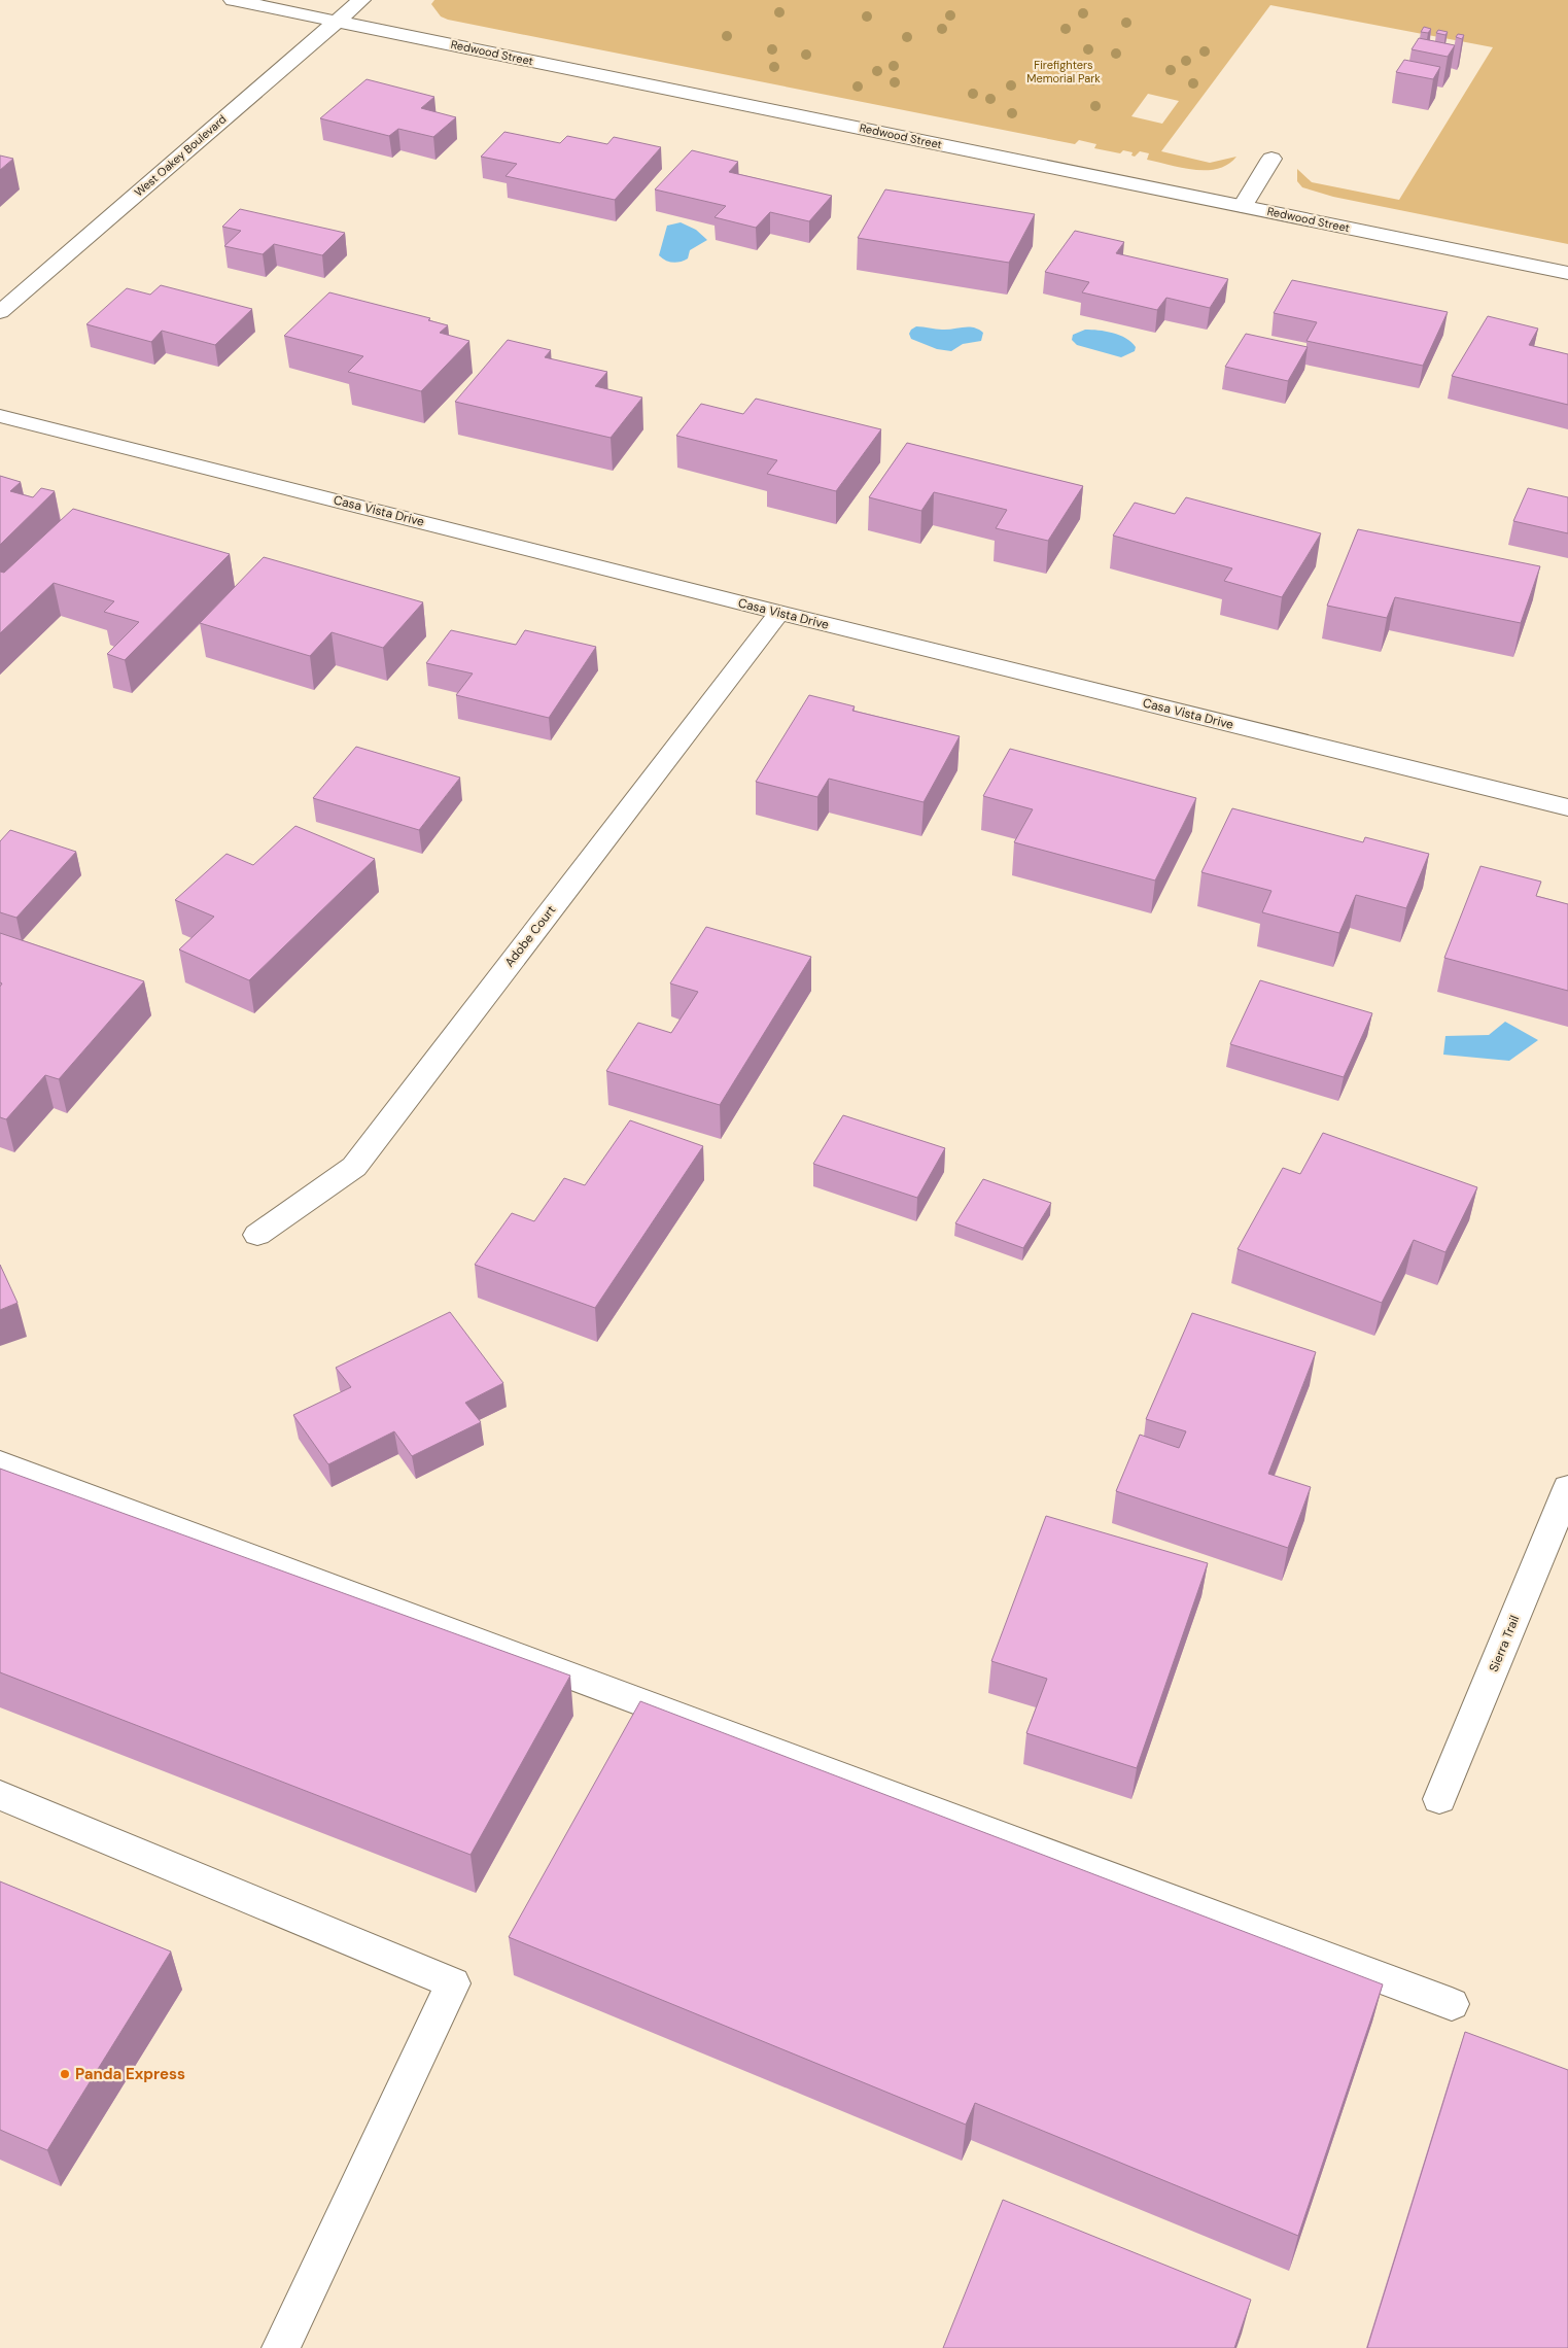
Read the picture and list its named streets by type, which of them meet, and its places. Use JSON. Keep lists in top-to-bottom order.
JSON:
{
  "streets": {
    "street": [
      "Redwood Street",
      "West Oakey Boulevard",
      "Casa Vista Drive",
      "Adobe Court",
      "Sierra Trail"
    ]
  },
  "crossings": [
    ["Redwood Street", "West Oakey Boulevard"],
    ["Casa Vista Drive", "Adobe Court"]
  ],
  "parks": ["Firefighters Memorial Park"],
  "places": ["Panda Express"]
}
